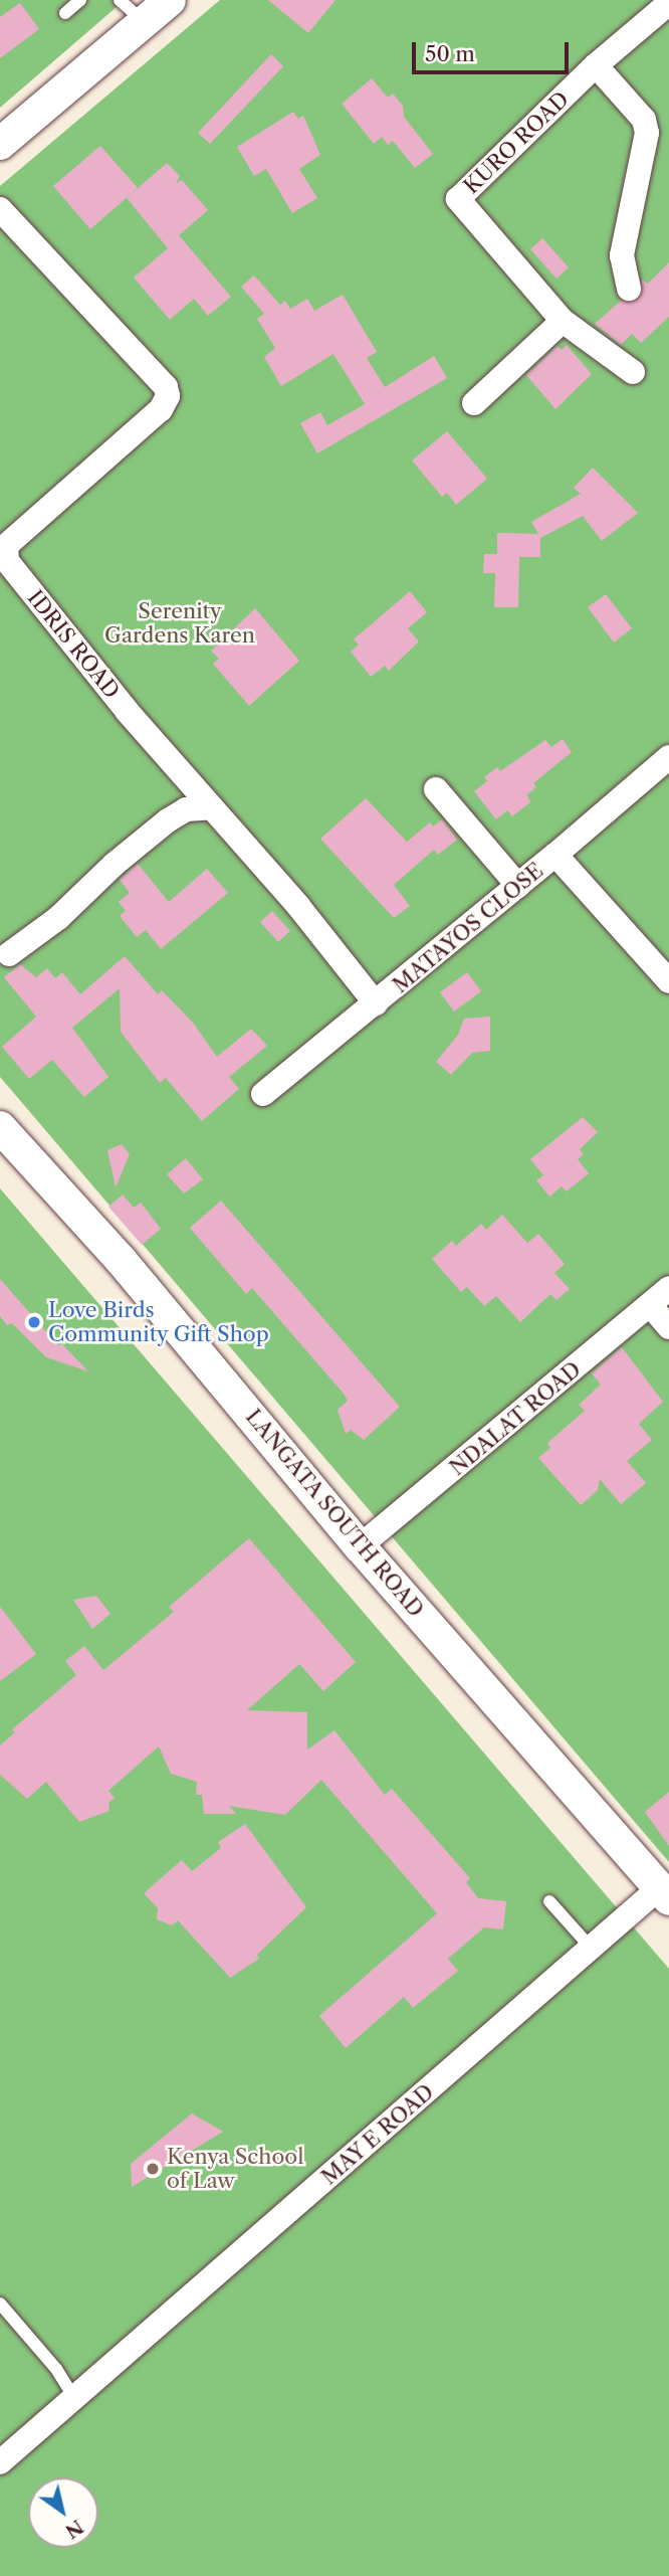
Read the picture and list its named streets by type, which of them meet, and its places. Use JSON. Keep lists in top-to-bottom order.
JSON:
{
  "streets": {
    "street": [
      "KURO ROAD",
      "IDRIS ROAD",
      "MATAYOS CLOSE",
      "NDALAT ROAD",
      "LANGATA SOUTH ROAD",
      "MAY E ROAD"
    ]
  },
  "crossings": [
    ["IDRIS ROAD", "MATAYOS CLOSE"],
    ["NDALAT ROAD", "LANGATA SOUTH ROAD"],
    ["LANGATA SOUTH ROAD", "MAY E ROAD"]
  ],
  "parks": ["Serenity Gardens Karen"],
  "places": ["Love Birds Community Gift Shop", "Kenya School of Law"],
  "scale_bar": "50 m",
  "north": "bottom right"
}
